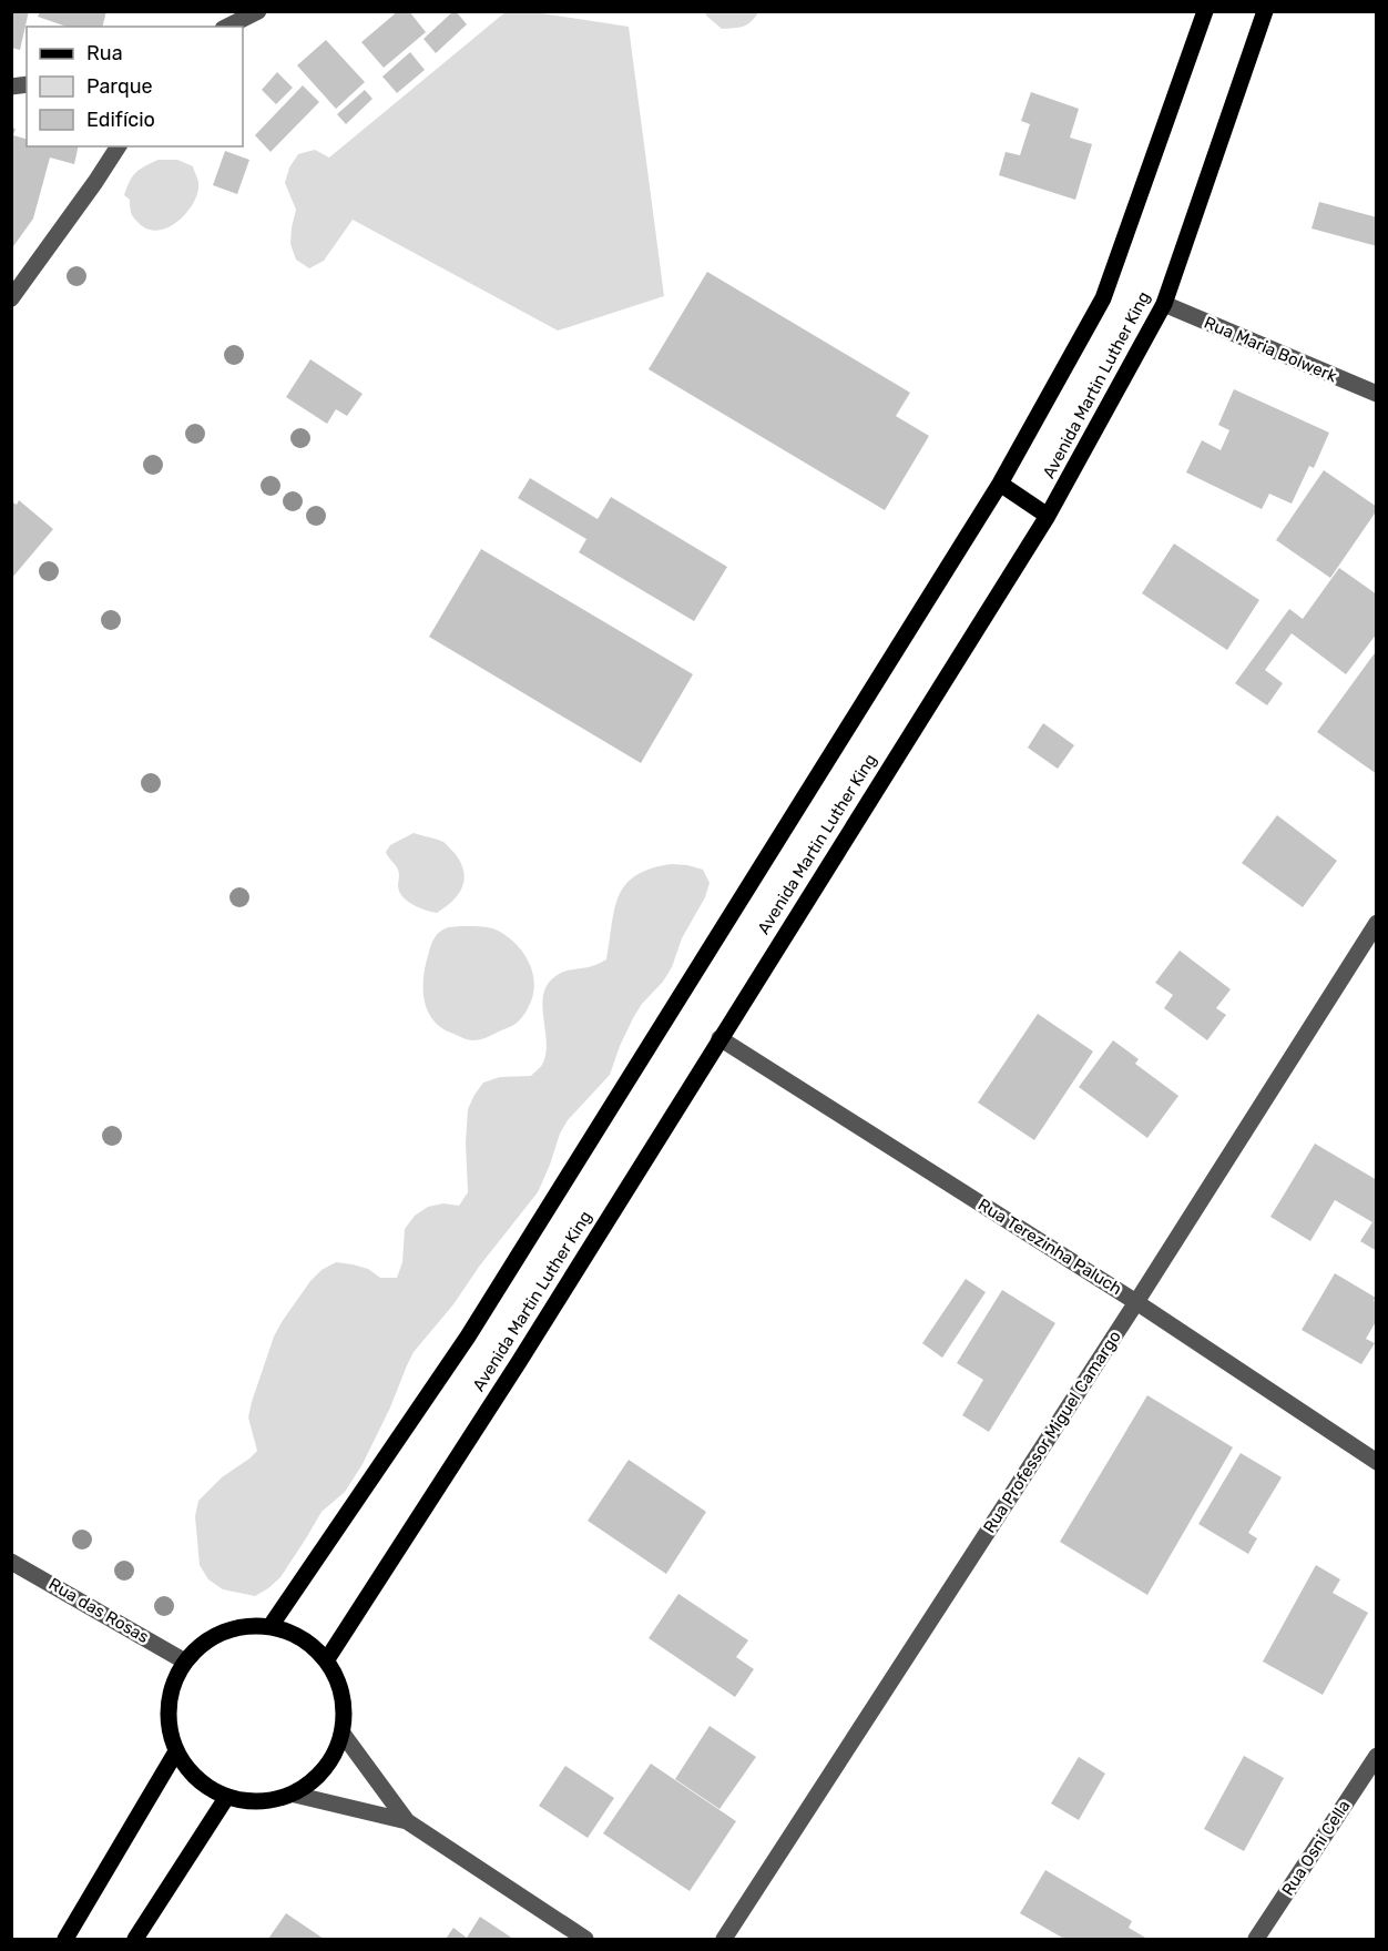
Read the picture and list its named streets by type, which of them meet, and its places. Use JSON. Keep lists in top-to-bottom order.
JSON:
{
  "streets": {
    "main road": ["Avenida Martin Luther King"],
    "street": [
      "Rua Maria Bolwerk",
      "Rua Terezinha Paluch",
      "Rua Professor Miguel Camargo",
      "Rua das Rosas",
      "Rua Osni Cella"
    ]
  },
  "crossings": [
    ["Rua Maria Bolwerk", "Avenida Martin Luther King"],
    ["Avenida Martin Luther King", "Rua Terezinha Paluch"],
    ["Avenida Martin Luther King", "Rua das Rosas"],
    ["Rua Terezinha Paluch", "Rua Professor Miguel Camargo"]
  ],
  "legend": ["Rua", "Parque", "Edifício"]
}
